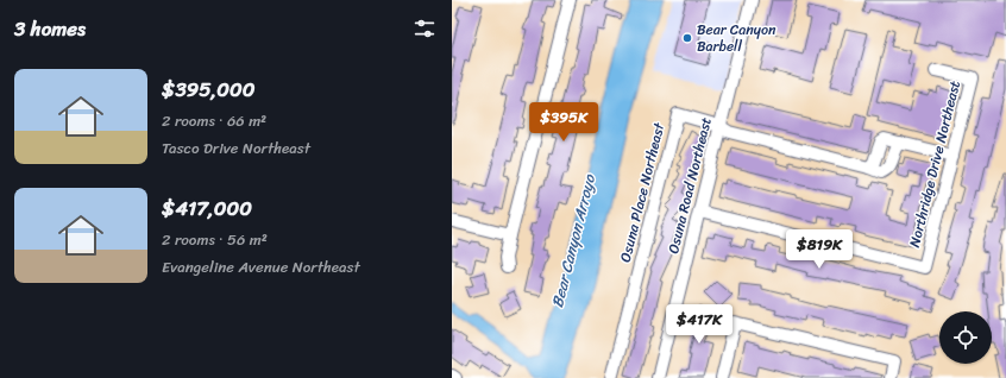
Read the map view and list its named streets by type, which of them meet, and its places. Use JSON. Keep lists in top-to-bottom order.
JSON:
{
  "streets": {
    "street": ["Northridge Drive Northeast", "Osuna Road Northeast", "Osuna Place Northeast"]
  },
  "crossings": [
    ["Northridge Drive Northeast", "Osuna Road Northeast"],
    ["Northridge Drive Northeast", "Osuna Place Northeast"],
    ["Osuna Road Northeast", "Osuna Place Northeast"]
  ],
  "water": ["Bear Canyon Arroyo"],
  "places": ["Bear Canyon Barbell"],
  "page": {
    "heading": "3 homes",
    "list": [
      {
        "name": "$395,000",
        "note": "2 rooms · 66 m² · Tasco Drive Northeast"
      },
      {
        "name": "$417,000",
        "note": "2 rooms · 56 m² · Evangeline Avenue Northeast"
      }
    ],
    "price": ["$395K", "$819K", "$417K"]
  }
}
